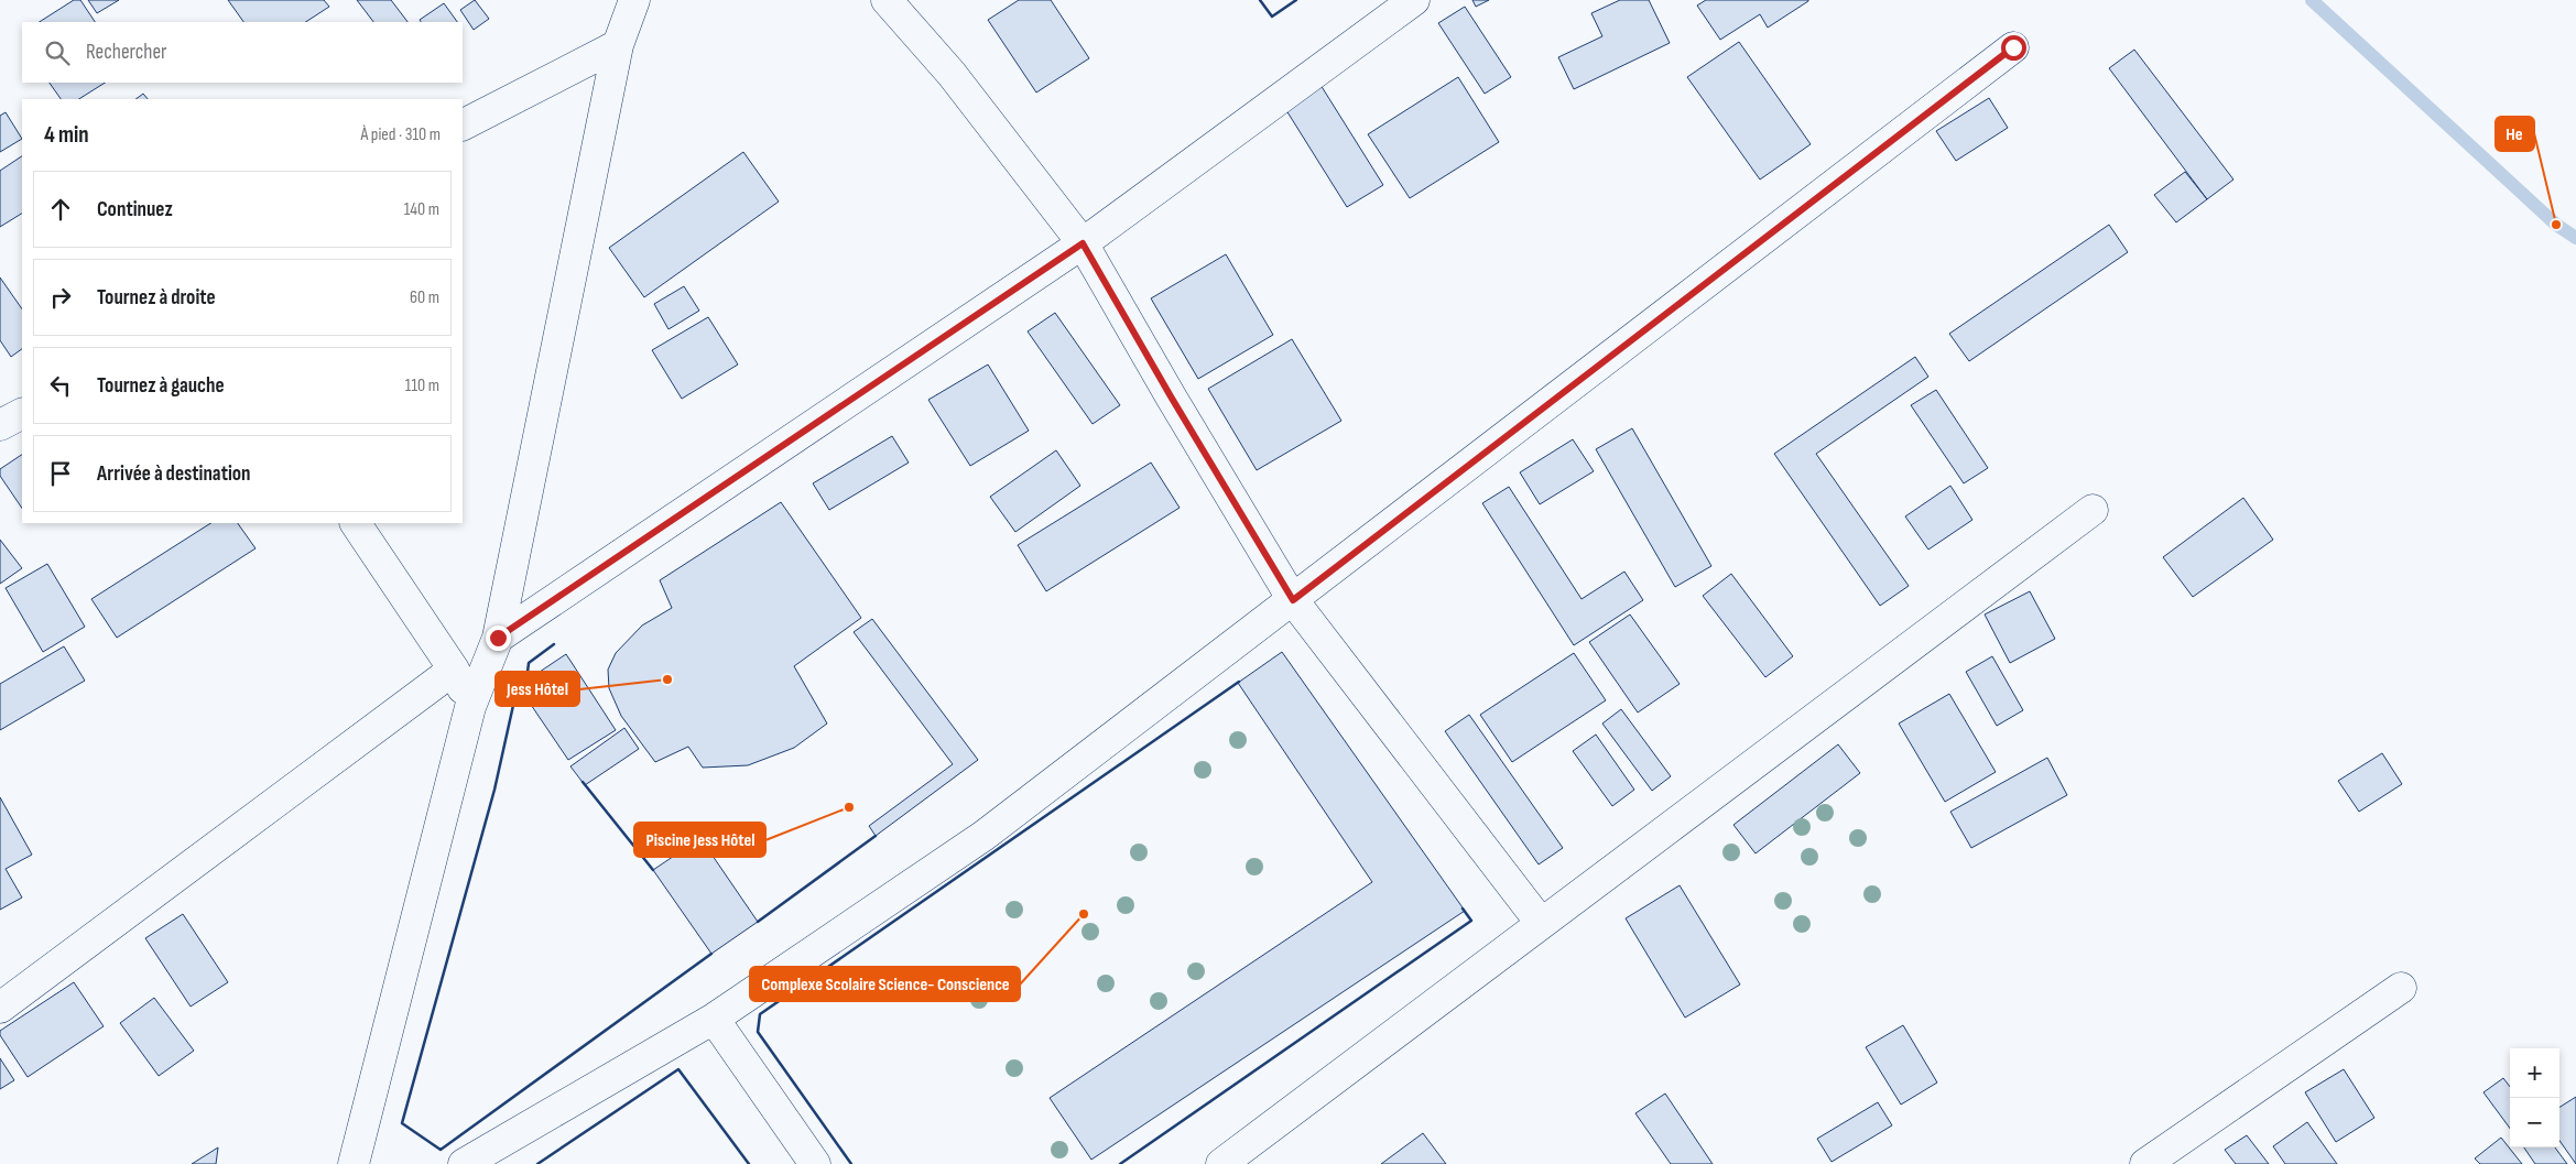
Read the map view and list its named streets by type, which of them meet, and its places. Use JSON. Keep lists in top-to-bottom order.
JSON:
{
  "places": [
    "He",
    "Jess Hôtel",
    "Piscine Jess Hôtel",
    "Complexe Scolaire Science- Conscience"
  ],
  "page": {
    "search": "Rechercher",
    "heading": ["4 min", "À pied · 310 m"],
    "list": [
      ["Continuez", "140 m"],
      ["Tournez à droite", "60 m"],
      ["Tournez à gauche", "110 m"],
      "Arrivée à destination"
    ],
    "map_buttons": ["+", "−"]
  }
}
